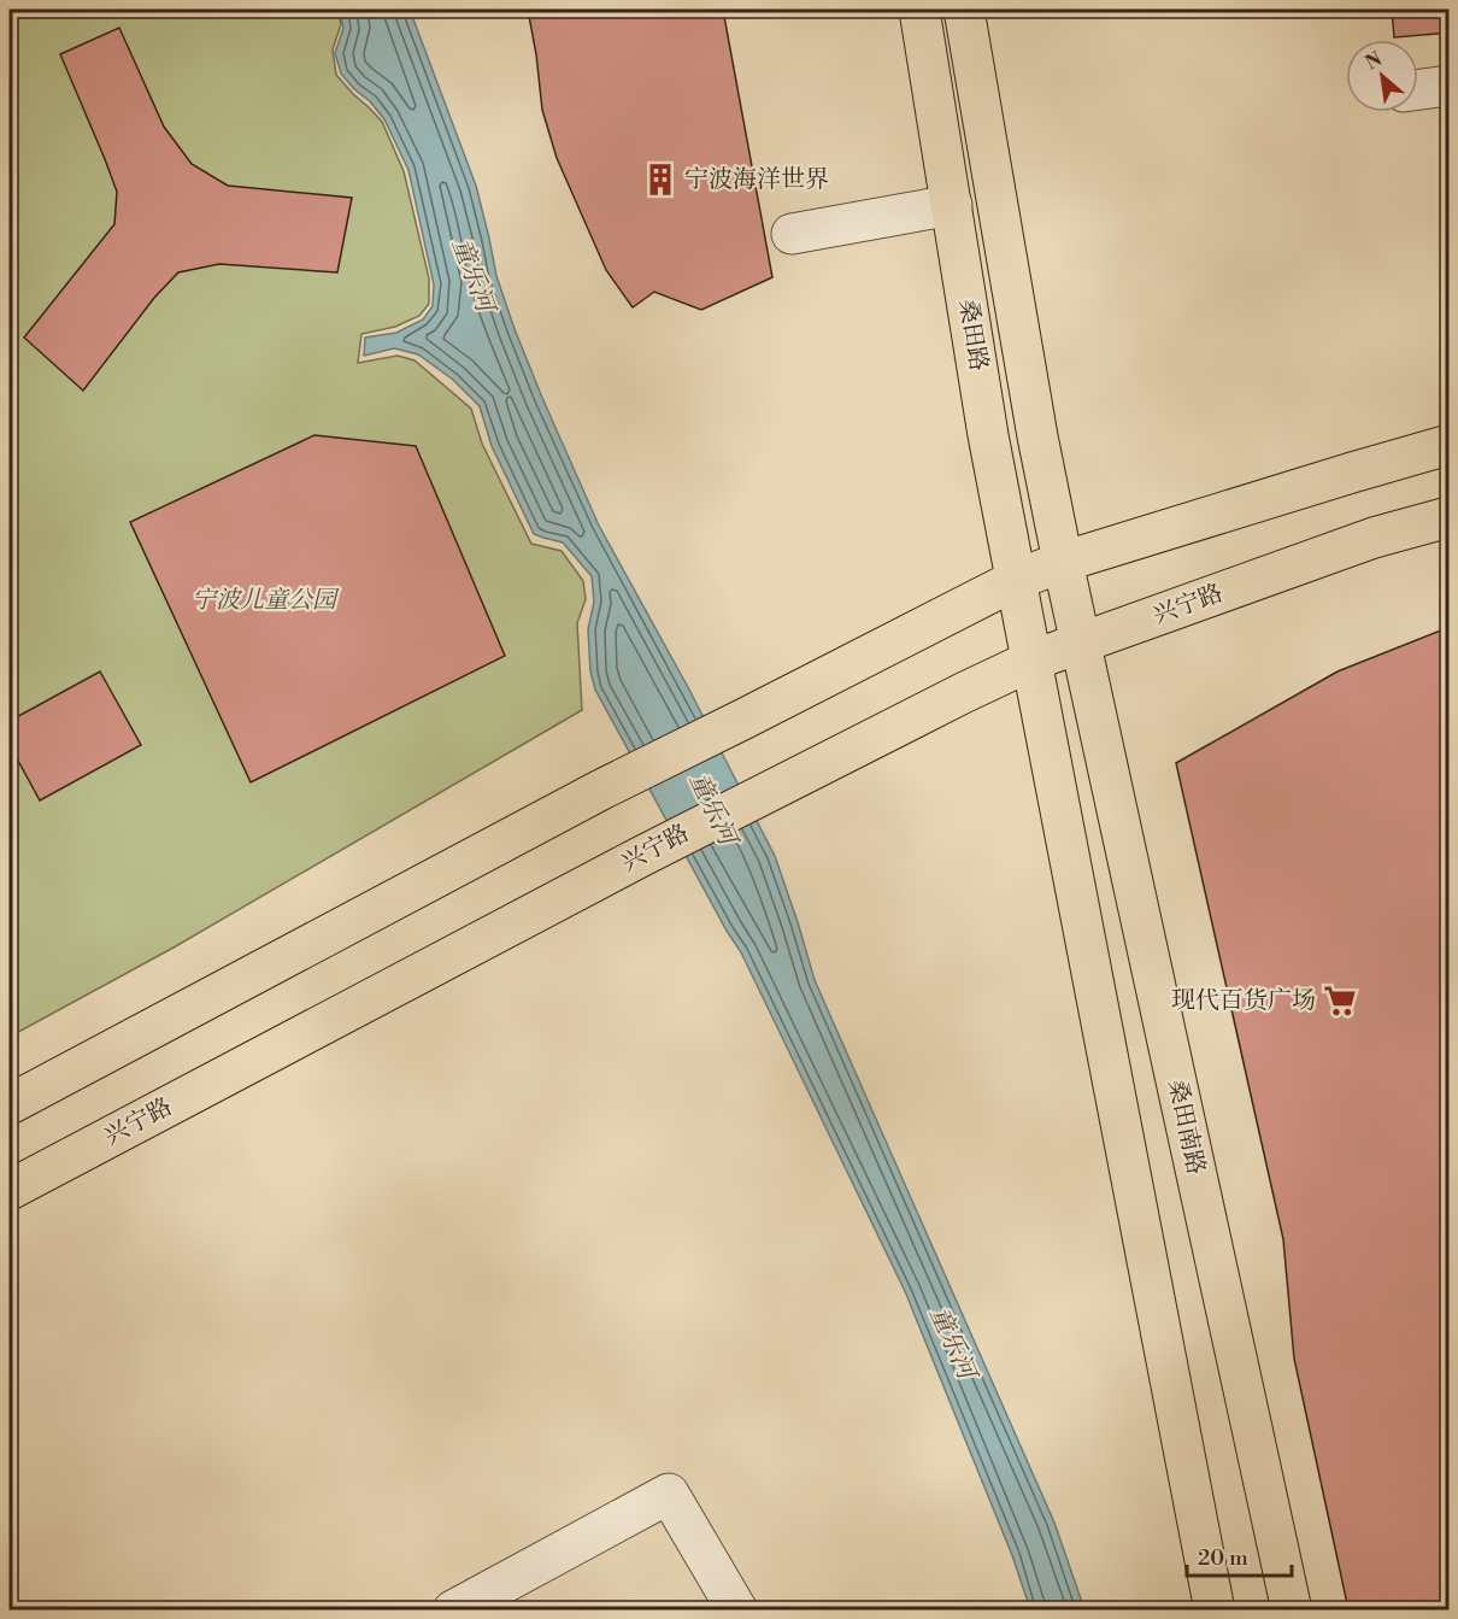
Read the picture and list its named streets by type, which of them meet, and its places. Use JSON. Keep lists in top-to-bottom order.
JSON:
{
  "streets": {
    "main road": ["桑田路", "兴宁路", "桑田南路"]
  },
  "crossings": [
    ["桑田路", "兴宁路"],
    ["桑田路", "桑田南路"],
    ["兴宁路", "桑田南路"]
  ],
  "water": ["童乐河"],
  "parks": ["宁波儿童公园"],
  "places": {
    "building": ["宁波海洋世界"],
    "supermarket": ["现代百货广场"]
  },
  "scale_bar": "20 m",
  "north": "top left"
}
